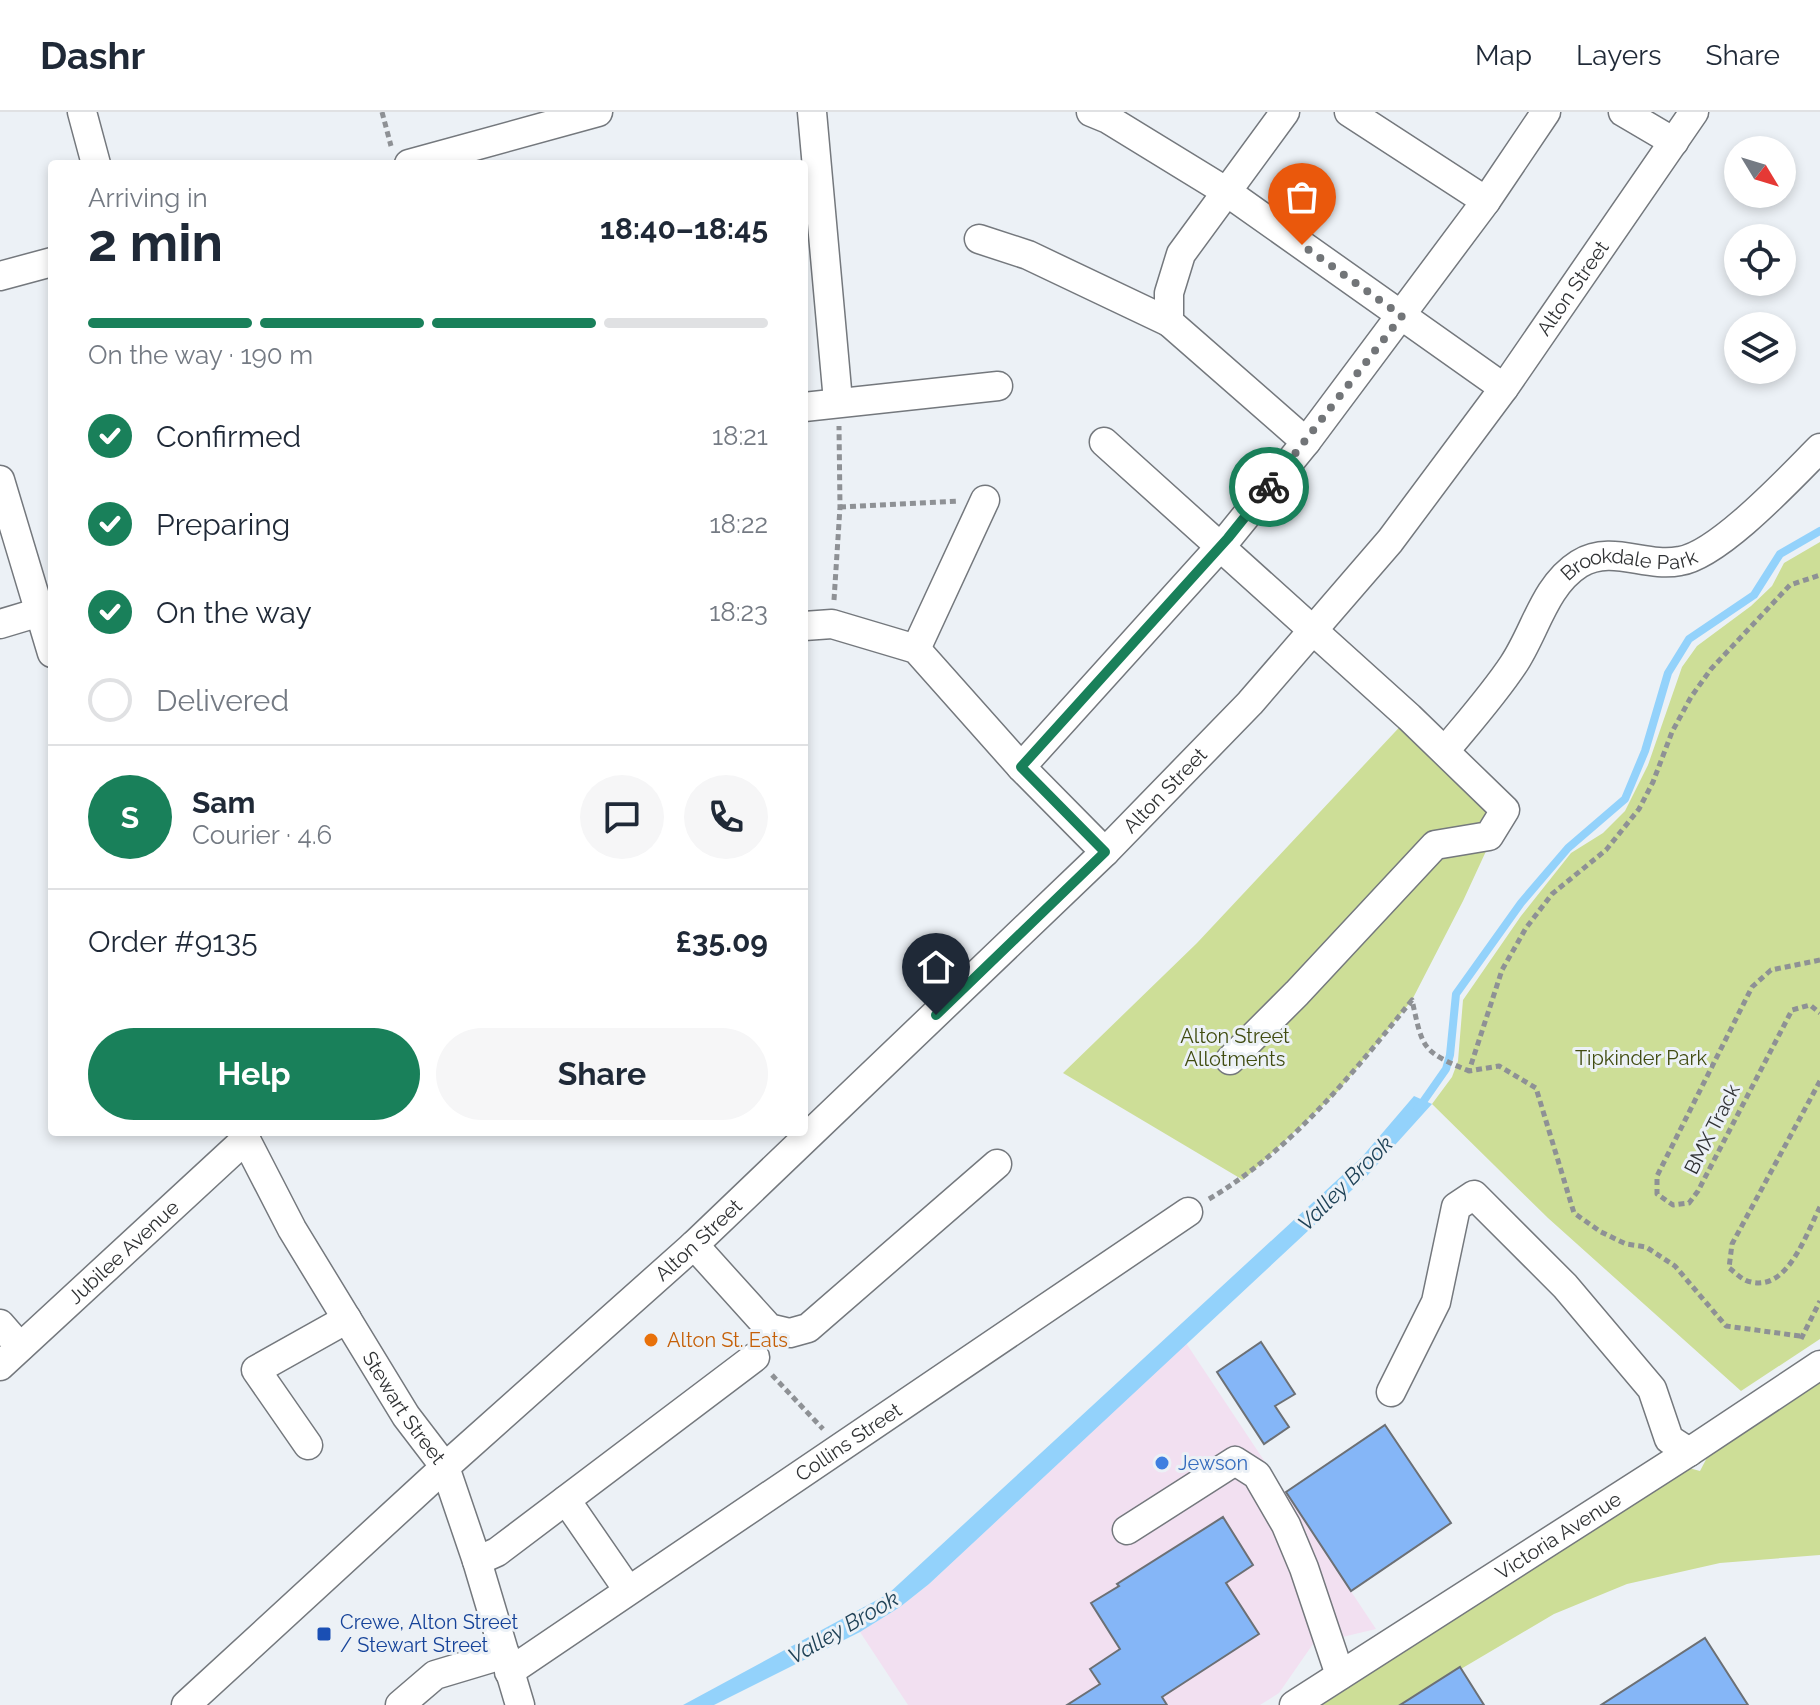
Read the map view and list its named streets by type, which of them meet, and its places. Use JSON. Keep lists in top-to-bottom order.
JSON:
{
  "streets": {
    "street": [
      "Alton Street",
      "Brookdale Park",
      "Jubilee Avenue",
      "Stewart Street",
      "Collins Street",
      "Victoria Avenue"
    ],
    "path": ["BMX Track"]
  },
  "crossings": [
    ["Alton Street", "Stewart Street"],
    ["Stewart Street", "Collins Street"]
  ],
  "water": ["Valley Brook"],
  "parks": ["Alton Street Allotments", "Tipkinder Park"],
  "places": {
    "other": ["Alton St. Eats", "Jewson"],
    "transit": ["Crewe, Alton Street / Stewart Street"]
  },
  "north": "bottom right",
  "page": {
    "header": "Dashr",
    "nav": ["Map", "Layers", "Share"],
    "heading": ["2 min", "Arriving in", "18:40–18:45"],
    "panel": [
      "Sam",
      "Courier · 4.6",
      "Order #9135",
      "£35.09"
    ],
    "bar": "On the way · 190 m",
    "list": [
      ["Confirmed", "18:21"],
      ["Preparing", "18:22"],
      ["On the way", "18:23"],
      "Delivered"
    ],
    "round": "S",
    "buttons": ["Help", "Share"]
  }
}
